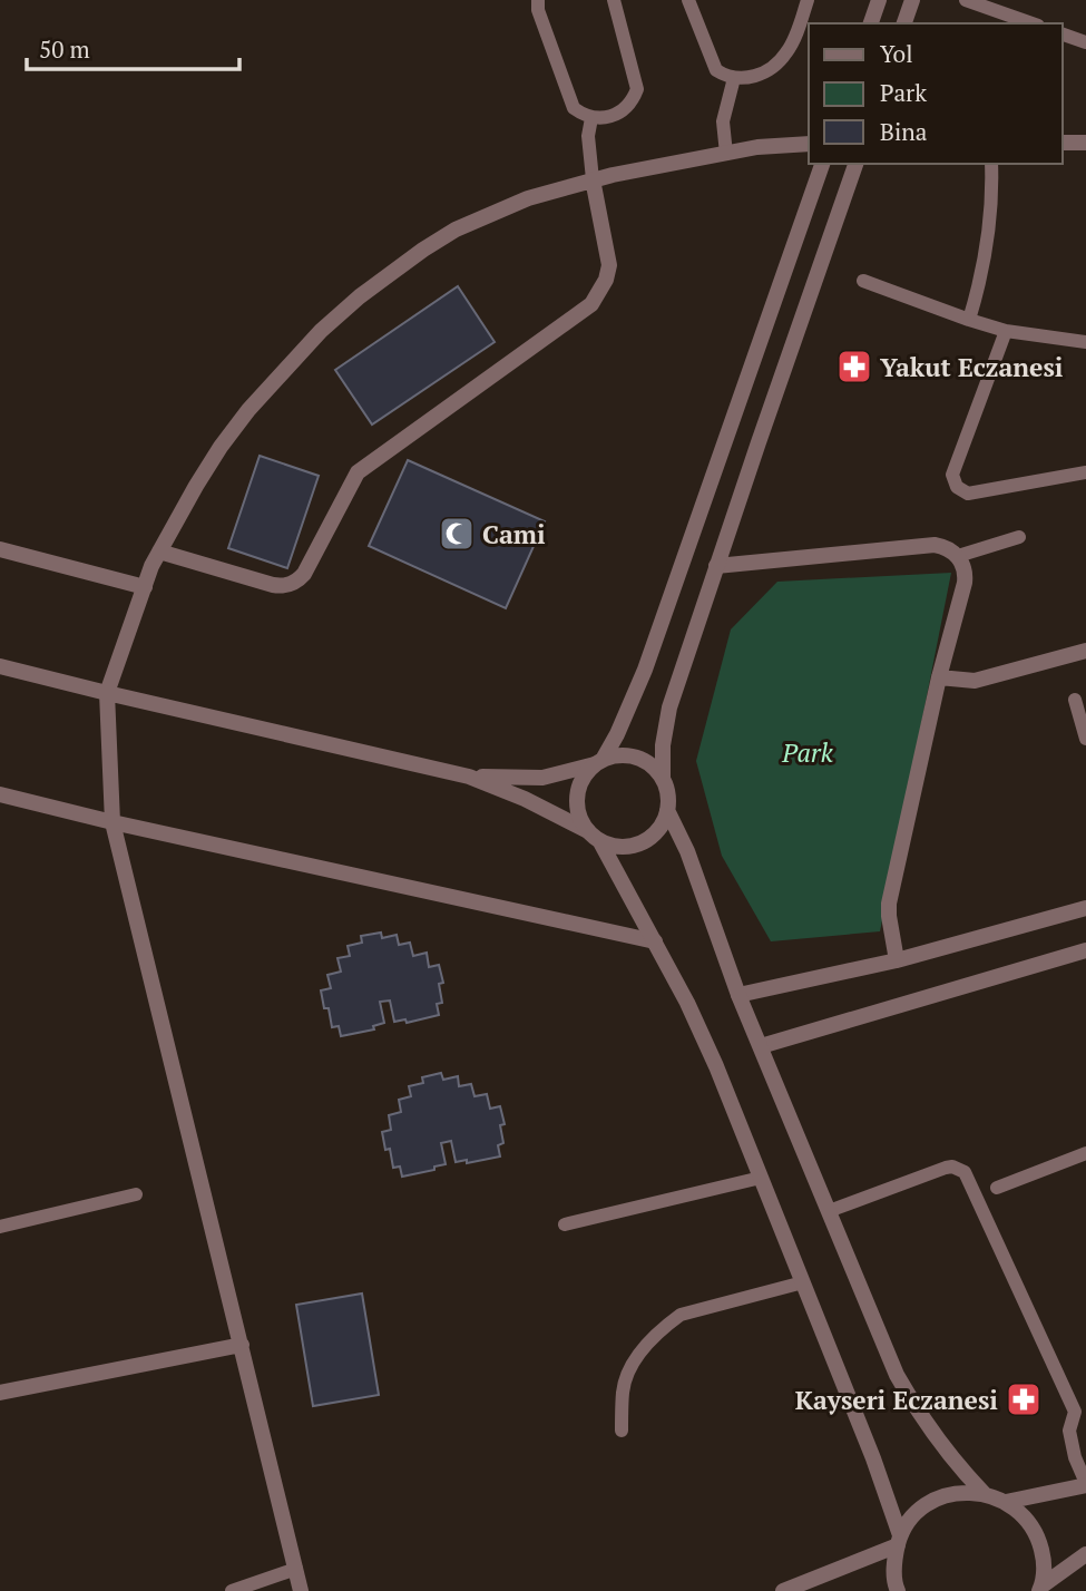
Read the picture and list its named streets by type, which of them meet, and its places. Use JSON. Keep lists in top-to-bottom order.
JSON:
{
  "parks": ["Park"],
  "places": {
    "pharmacy": ["Yakut Eczanesi", "Kayseri Eczanesi"],
    "mosque": ["Cami"]
  },
  "legend": ["Yol", "Park", "Bina"],
  "scale_bar": "50 m"
}
